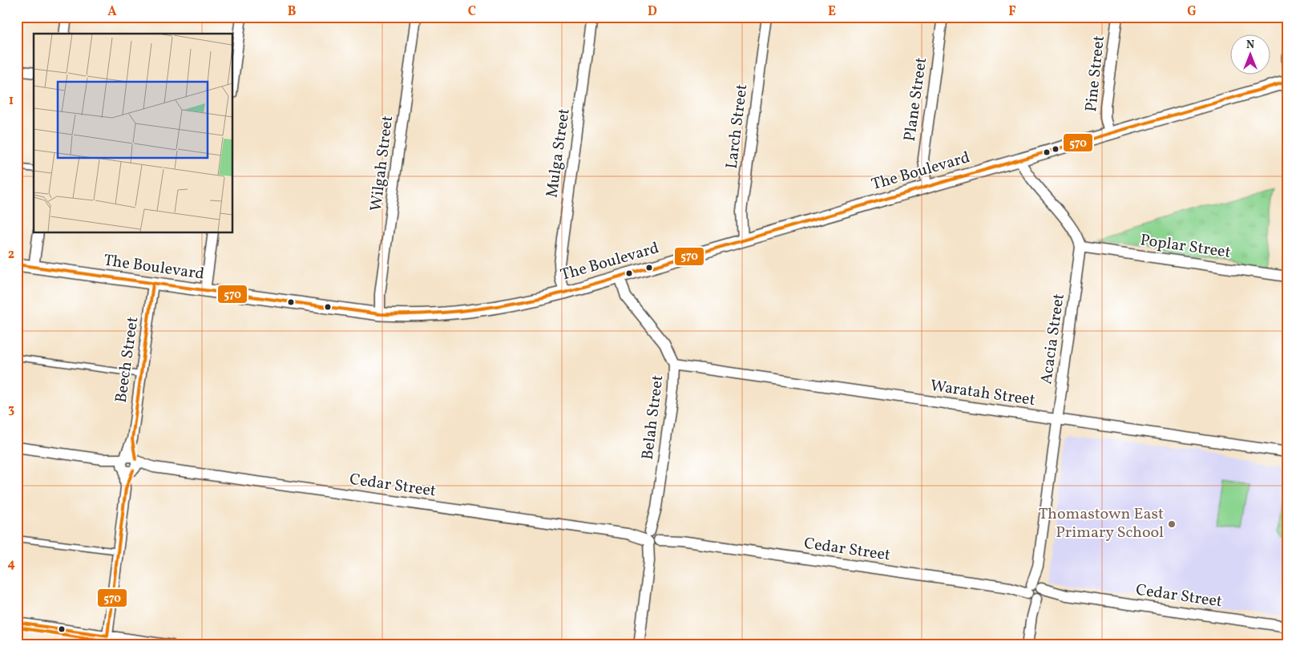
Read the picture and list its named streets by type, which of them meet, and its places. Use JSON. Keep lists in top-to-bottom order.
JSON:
{
  "streets": {
    "street": [
      "Pine Street",
      "Plane Street",
      "Larch Street",
      "Mulga Street",
      "Wilgah Street",
      "The Boulevard",
      "Poplar Street",
      "Acacia Street",
      "Beech Street",
      "Waratah Street",
      "Belah Street",
      "Cedar Street"
    ]
  },
  "crossings": [
    ["Pine Street", "The Boulevard"],
    ["Plane Street", "The Boulevard"],
    ["Larch Street", "The Boulevard"],
    ["Mulga Street", "The Boulevard"],
    ["Wilgah Street", "The Boulevard"],
    ["The Boulevard", "Beech Street"],
    ["The Boulevard", "Belah Street"],
    ["Poplar Street", "Acacia Street"],
    ["Acacia Street", "Waratah Street"],
    ["Acacia Street", "Cedar Street"],
    ["Beech Street", "Cedar Street"],
    ["Waratah Street", "Belah Street"],
    ["Belah Street", "Cedar Street"]
  ],
  "places": ["Thomastown East Primary School"],
  "lines": ["transit line 570"],
  "north": "top",
  "grid": {
    "columns": [
      "A",
      "B",
      "C",
      "D",
      "E",
      "F",
      "G"
    ],
    "rows": [
      "1",
      "2",
      "3",
      "4"
    ]
  }
}
